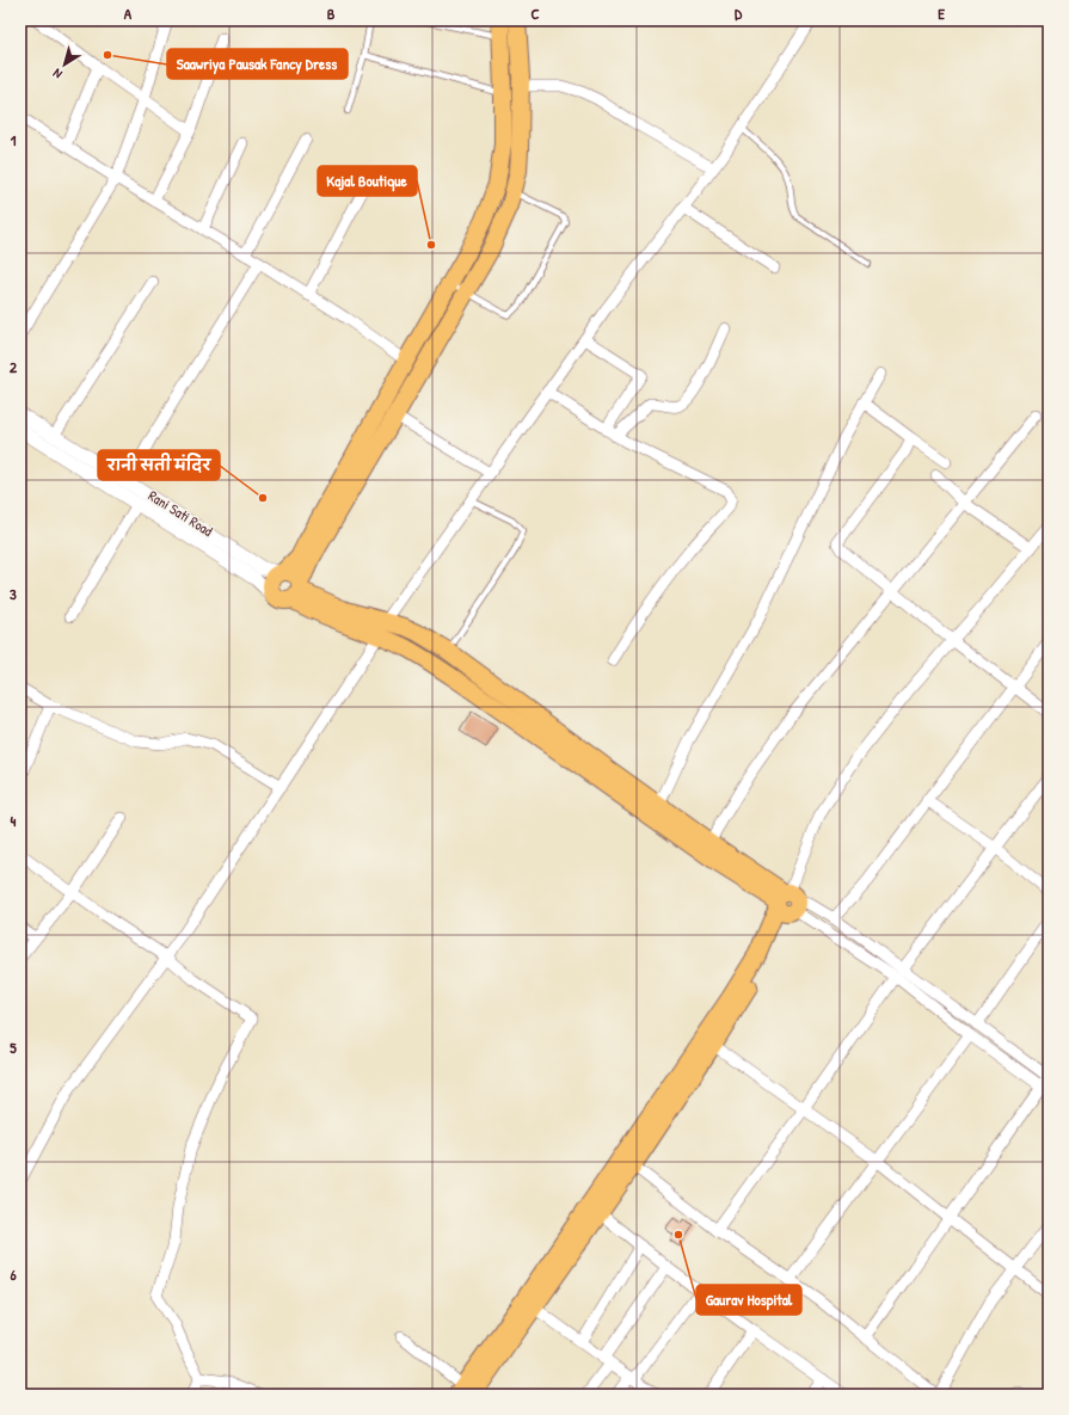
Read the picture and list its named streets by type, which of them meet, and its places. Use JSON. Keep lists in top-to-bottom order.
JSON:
{
  "streets": {
    "street": ["Rani Sati Road"]
  },
  "places": [
    "Saawriya Pausak Fancy Dress",
    "Kajal Boutique",
    "रानी सती मंदिर",
    "Gaurav Hospital"
  ],
  "north": "bottom left",
  "grid": {
    "columns": [
      "A",
      "B",
      "C",
      "D",
      "E"
    ],
    "rows": [
      "1",
      "2",
      "3",
      "4",
      "5",
      "6"
    ]
  }
}
